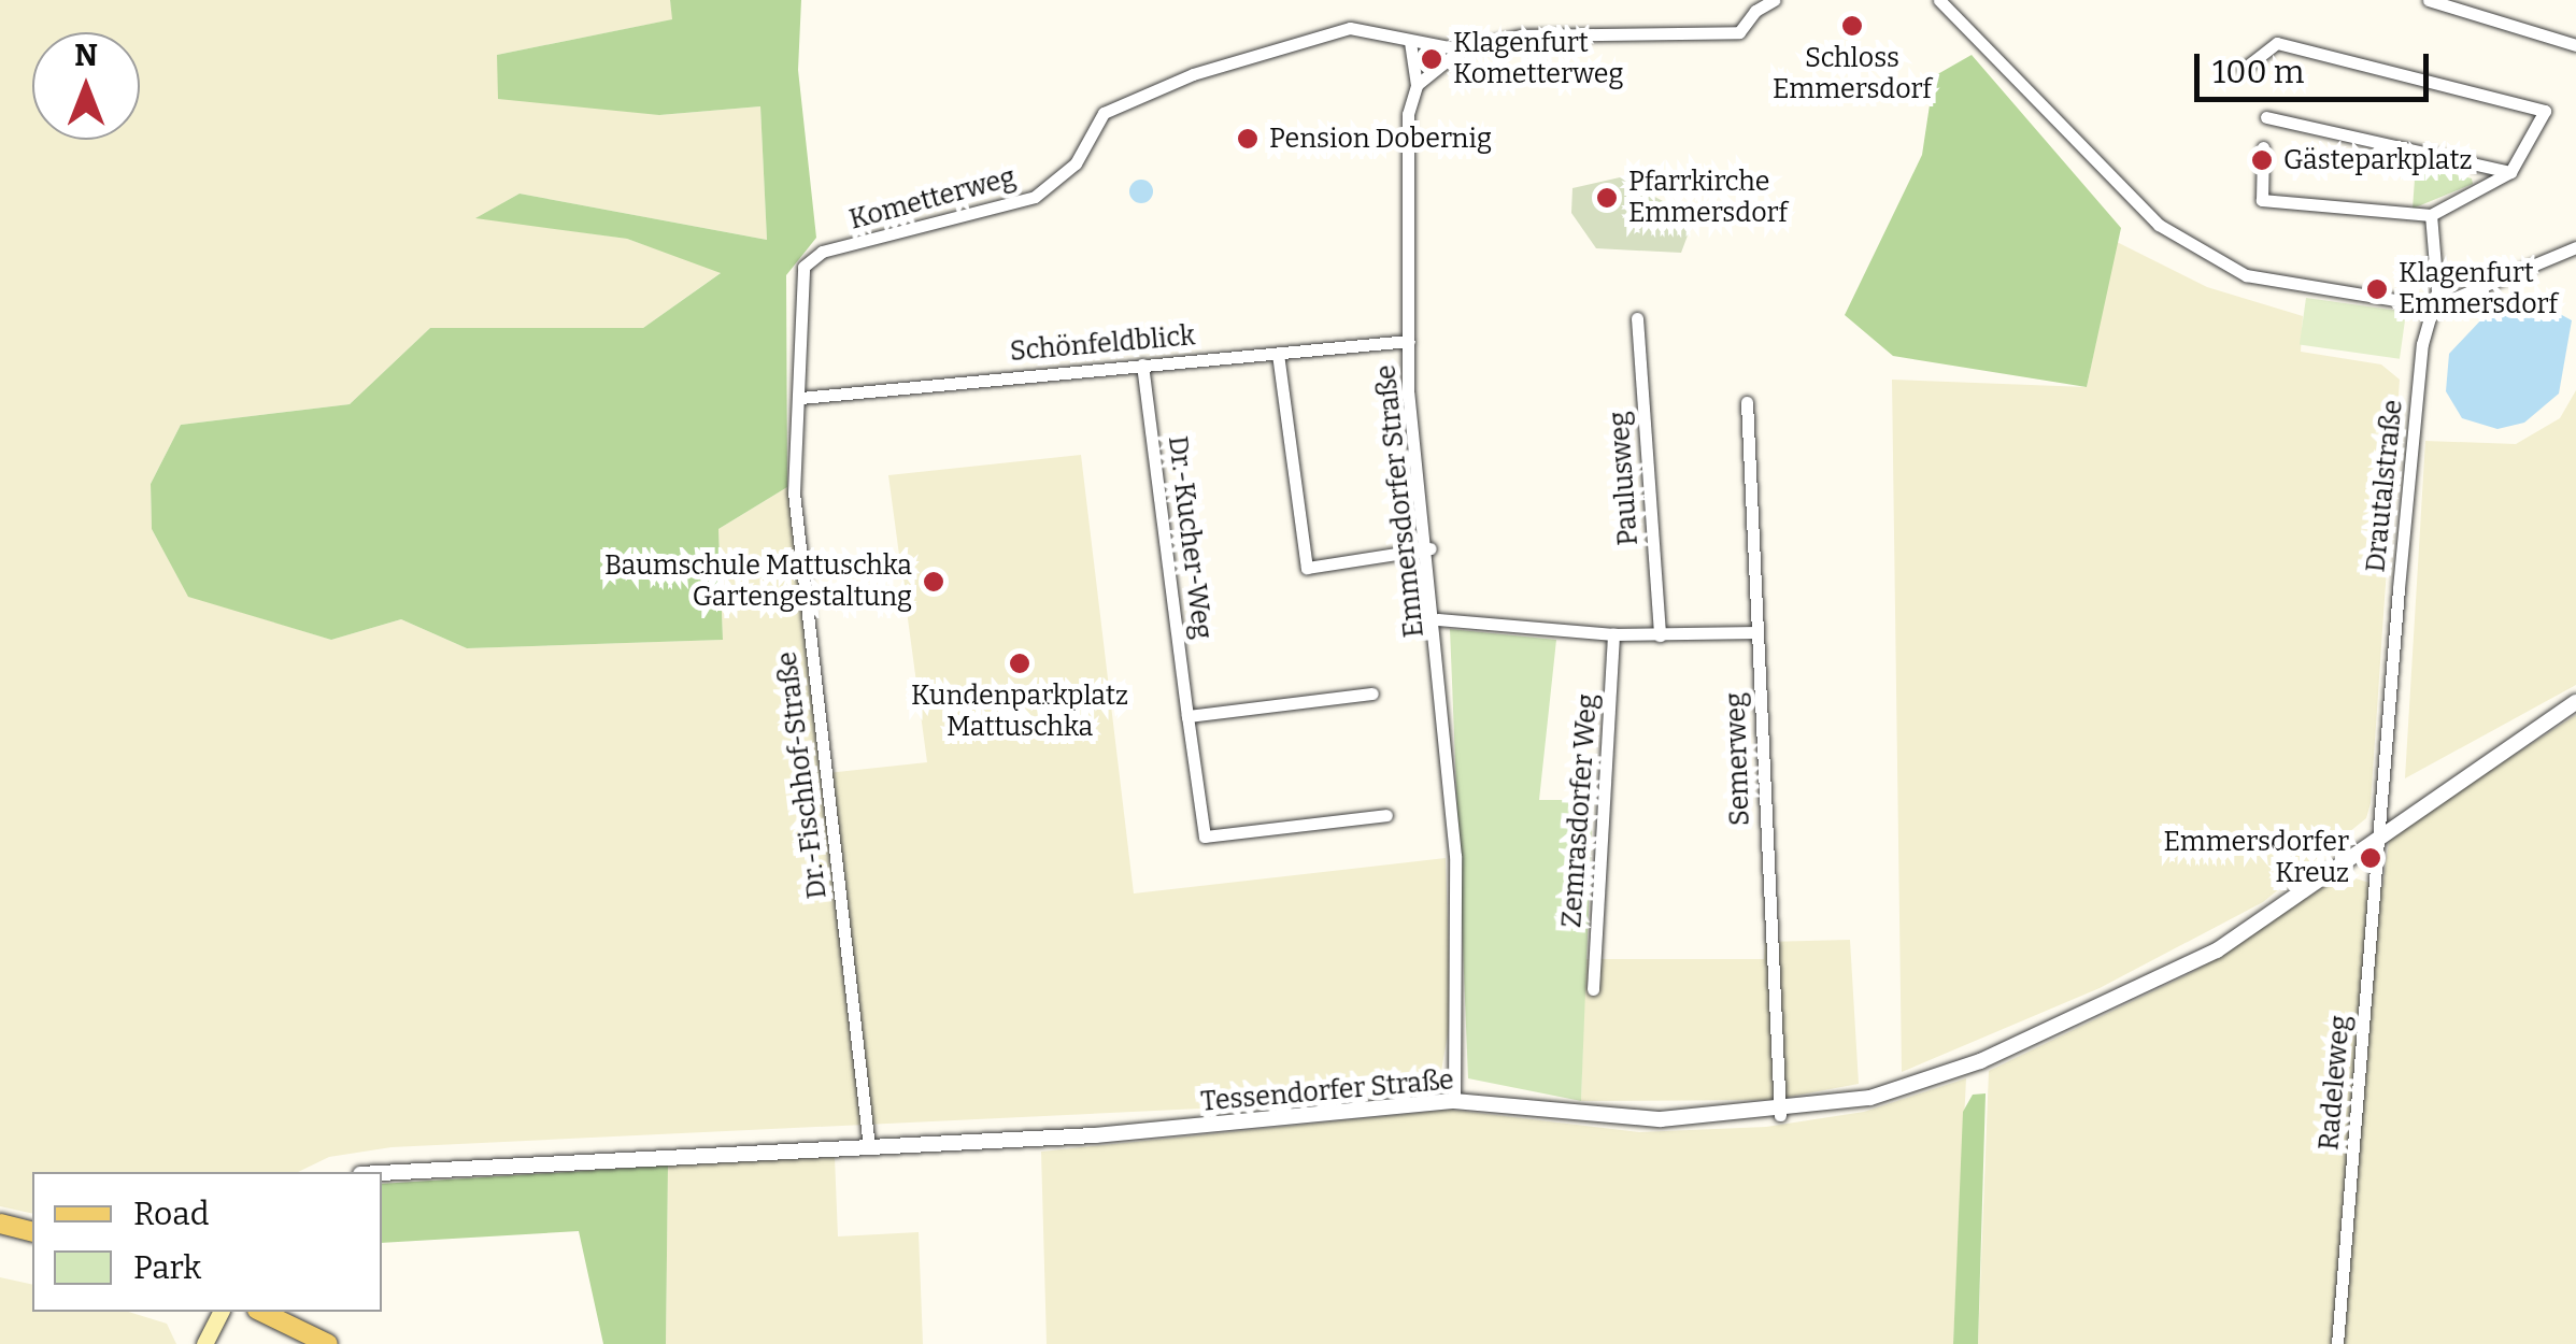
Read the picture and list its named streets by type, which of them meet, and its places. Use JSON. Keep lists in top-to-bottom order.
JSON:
{
  "streets": {
    "street": [
      "Kometterweg",
      "Schönfeldblick",
      "Paulusweg",
      "Drautalstraße",
      "Emmersdorfer Straße",
      "Dr.-Kucher-Weg",
      "Semerweg",
      "Dr.-Fischhof-Straße",
      "Zemrasdorfer Weg",
      "Radeleweg",
      "Tessendorfer Straße"
    ]
  },
  "crossings": [
    ["Kometterweg", "Schönfeldblick"],
    ["Kometterweg", "Dr.-Fischhof-Straße"],
    ["Schönfeldblick", "Emmersdorfer Straße"],
    ["Schönfeldblick", "Dr.-Kucher-Weg"],
    ["Schönfeldblick", "Dr.-Fischhof-Straße"],
    ["Drautalstraße", "Radeleweg"],
    ["Drautalstraße", "Tessendorfer Straße"],
    ["Emmersdorfer Straße", "Tessendorfer Straße"],
    ["Semerweg", "Tessendorfer Straße"],
    ["Dr.-Fischhof-Straße", "Tessendorfer Straße"],
    ["Radeleweg", "Tessendorfer Straße"]
  ],
  "places": [
    "Schloss Emmersdorf",
    "Klagenfurt Kometterweg",
    "Pension Dobernig",
    "Gästeparkplatz",
    "Pfarrkirche Emmersdorf",
    "Klagenfurt Emmersdorf",
    "Baumschule Mattuschka Gartengestaltung",
    "Kundenparkplatz Mattuschka",
    "Emmersdorfer Kreuz"
  ],
  "legend": ["Road", "Park"],
  "scale_bar": "100 m",
  "north": "top"
}
